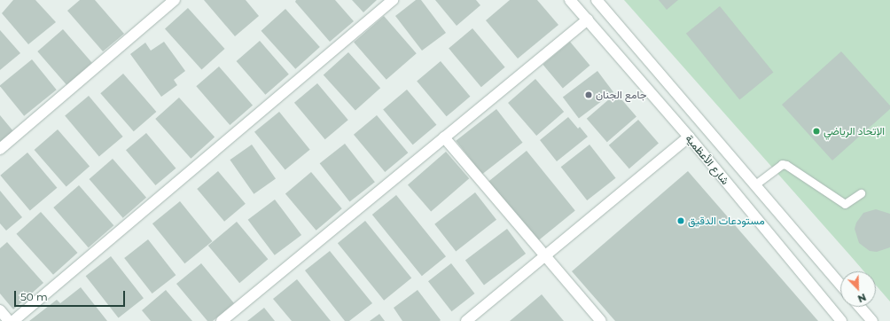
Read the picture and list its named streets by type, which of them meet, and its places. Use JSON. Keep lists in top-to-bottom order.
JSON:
{
  "streets": {
    "street": ["شارع الأعظمية"]
  },
  "places": ["جامع الجنان", "الإتحاد الرياضي", "مستودعات الدقيق"],
  "scale_bar": "50 m",
  "north": "bottom right"
}
